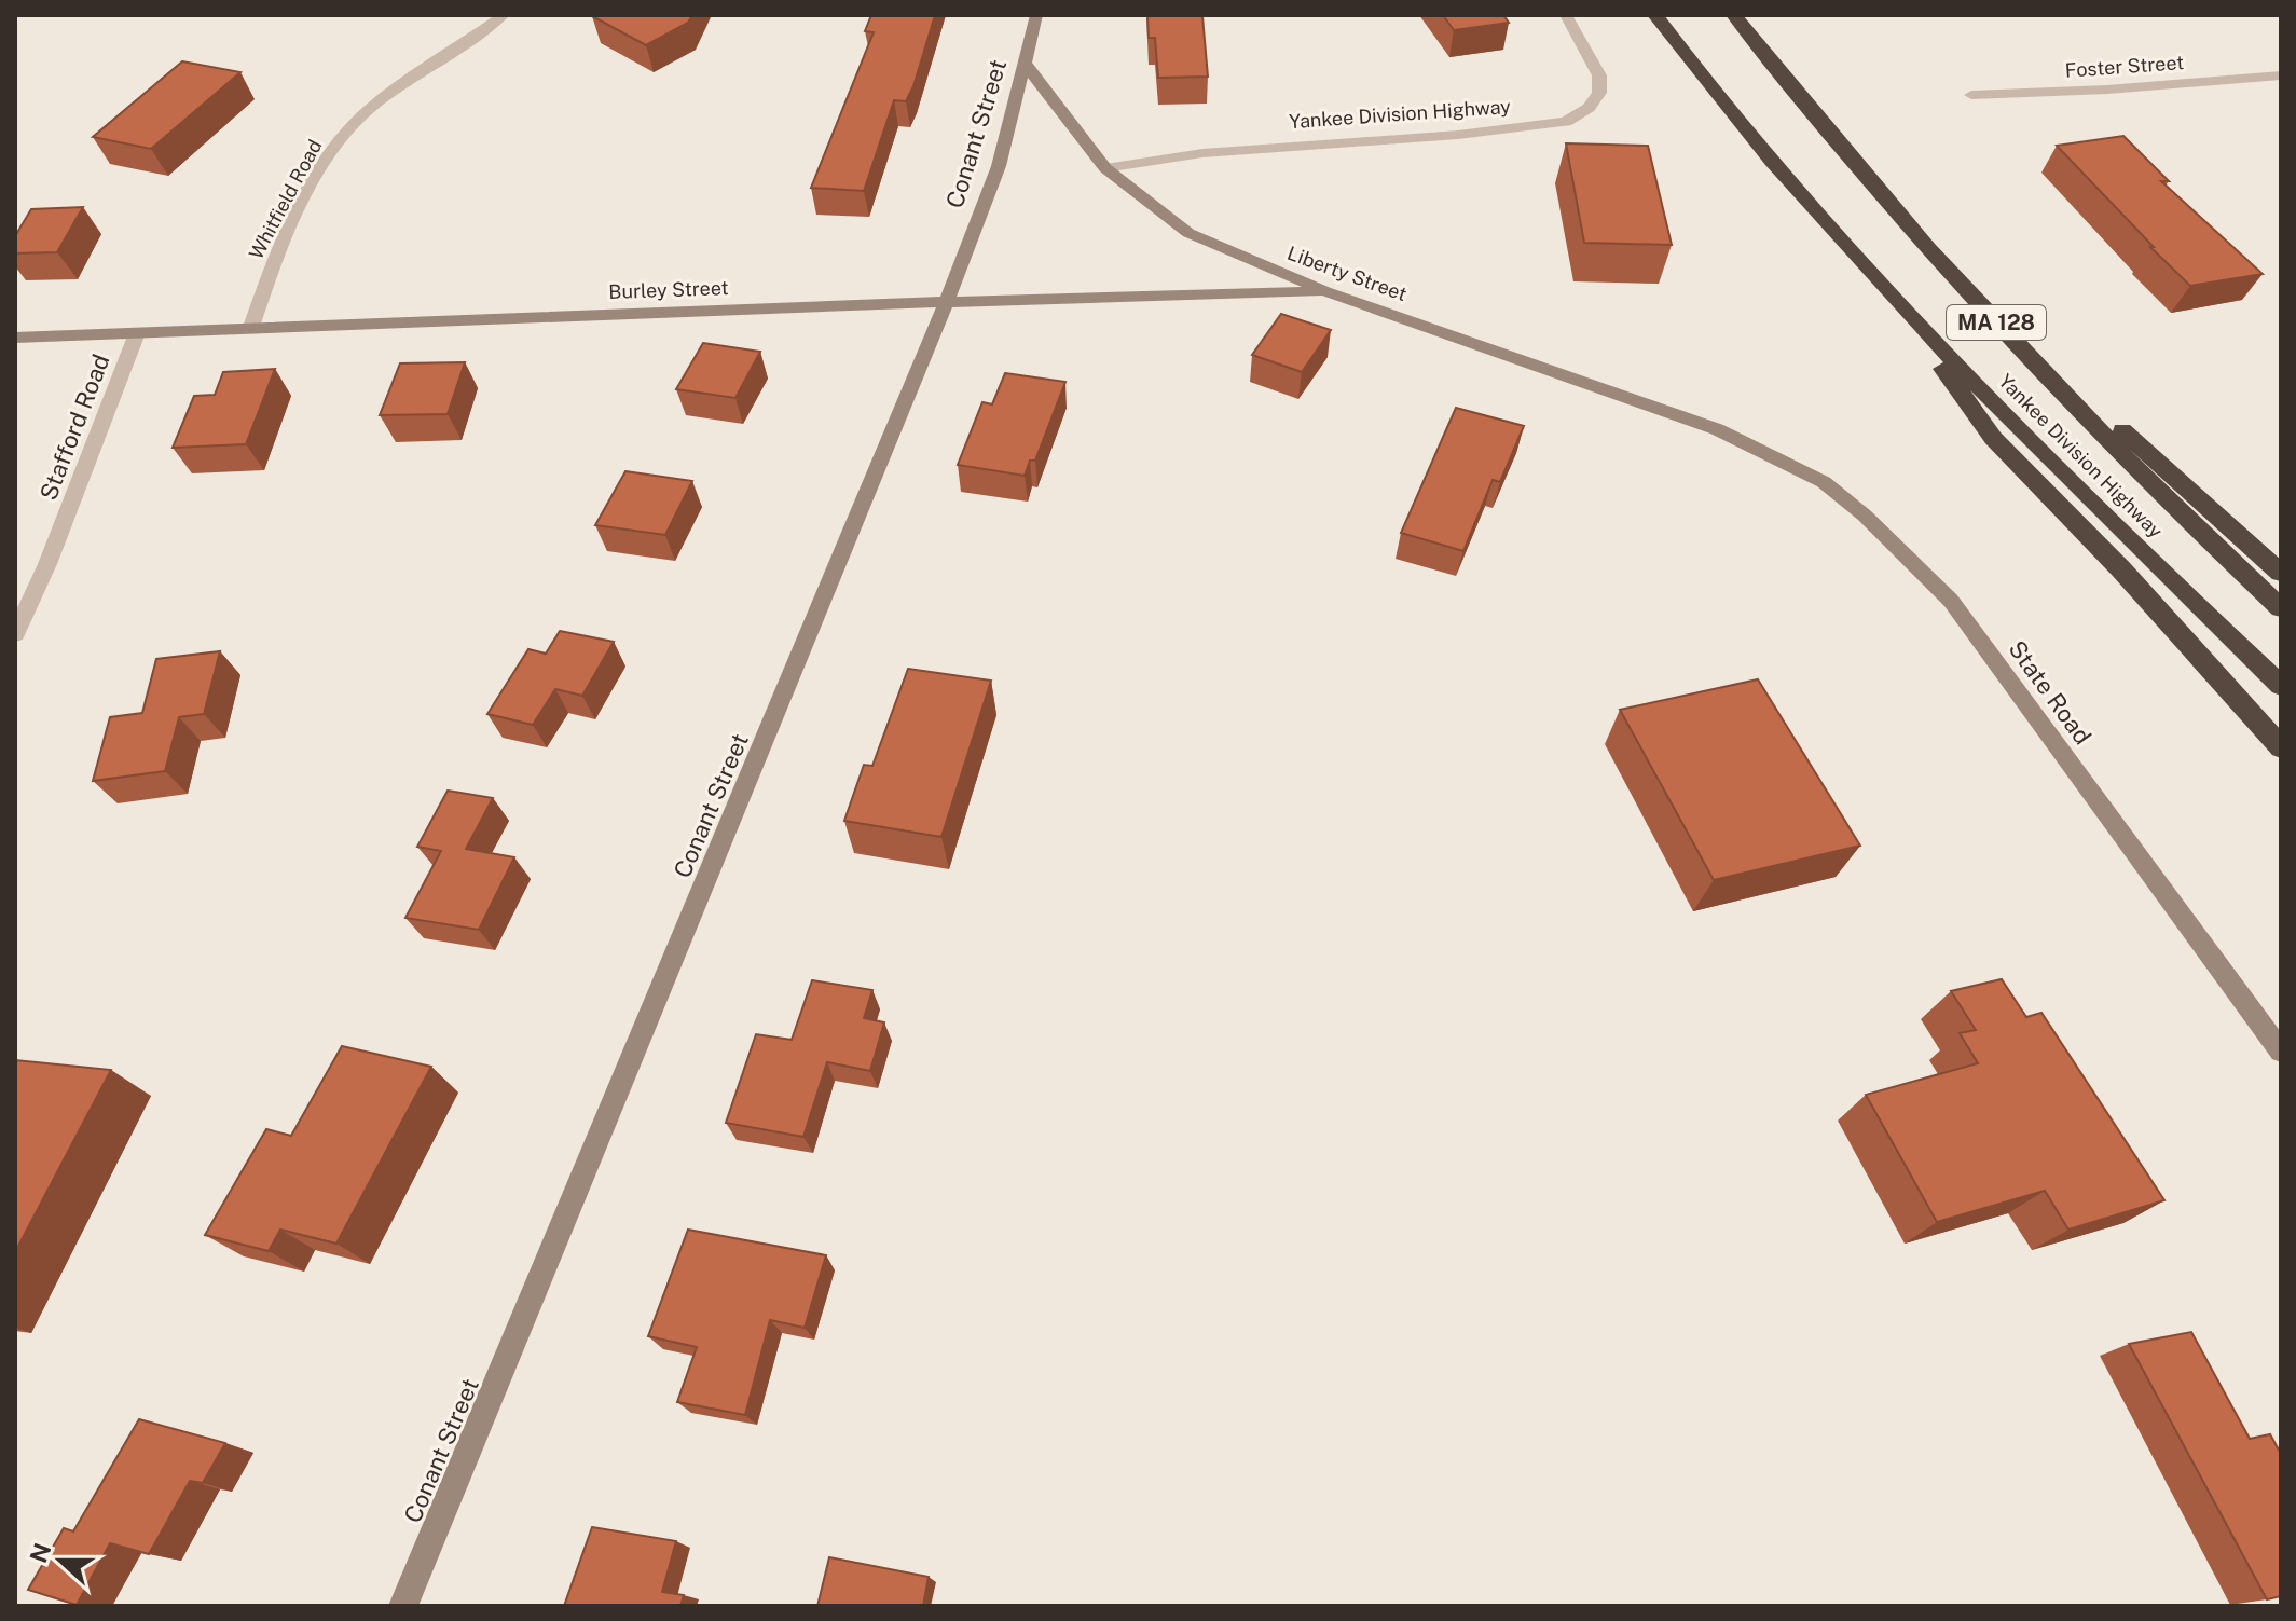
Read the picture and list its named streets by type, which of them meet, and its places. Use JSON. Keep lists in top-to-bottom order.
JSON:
{
  "streets": {
    "highway": ["Yankee Division Highway", "MA 128"],
    "main road": [
      "Conant Street",
      "Liberty Street",
      "Burley Street",
      "State Road"
    ],
    "street": ["Foster Street", "Whitfield Road", "Stafford Road"]
  },
  "crossings": [
    ["Yankee Division Highway", "Liberty Street"],
    ["Conant Street", "Liberty Street"],
    ["Conant Street", "Burley Street"],
    ["Whitfield Road", "Burley Street"],
    ["Liberty Street", "Burley Street"],
    ["Liberty Street", "State Road"],
    ["Burley Street", "Stafford Road"]
  ],
  "north": "left"
}
